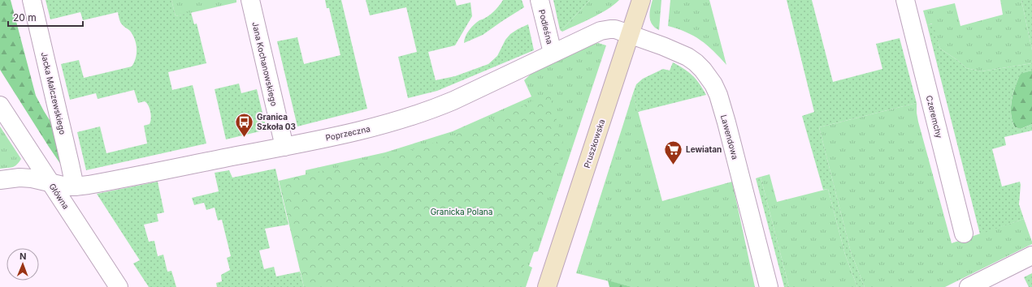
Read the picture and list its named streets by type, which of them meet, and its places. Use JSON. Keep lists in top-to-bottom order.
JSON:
{
  "streets": {
    "street": [
      "Podleśna",
      "Jana Kochanowskiego",
      "Jacka Malczewskiego",
      "Czeremchy",
      "Poprzeczna",
      "Lawendowa",
      "Pruszkowska",
      "Główna"
    ]
  },
  "crossings": [
    ["Podleśna", "Poprzeczna"],
    ["Jana Kochanowskiego", "Poprzeczna"],
    ["Jacka Malczewskiego", "Poprzeczna"],
    ["Poprzeczna", "Lawendowa"],
    ["Poprzeczna", "Pruszkowska"],
    ["Poprzeczna", "Główna"],
    ["Lawendowa", "Pruszkowska"]
  ],
  "parks": ["Granicka Polana"],
  "places": {
    "bus stop": ["Granica Szkoła 03"],
    "supermarket": ["Lewiatan"]
  },
  "scale_bar": "20 m",
  "north": "top"
}
